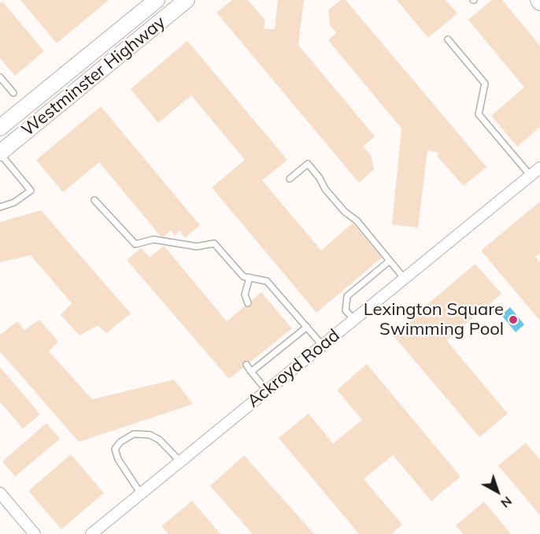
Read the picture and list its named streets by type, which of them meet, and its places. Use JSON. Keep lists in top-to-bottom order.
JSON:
{
  "streets": {
    "main road": ["Westminster Highway"],
    "street": ["Ackroyd Road"]
  },
  "places": ["Lexington Square Swimming Pool"],
  "north": "bottom right"
}
